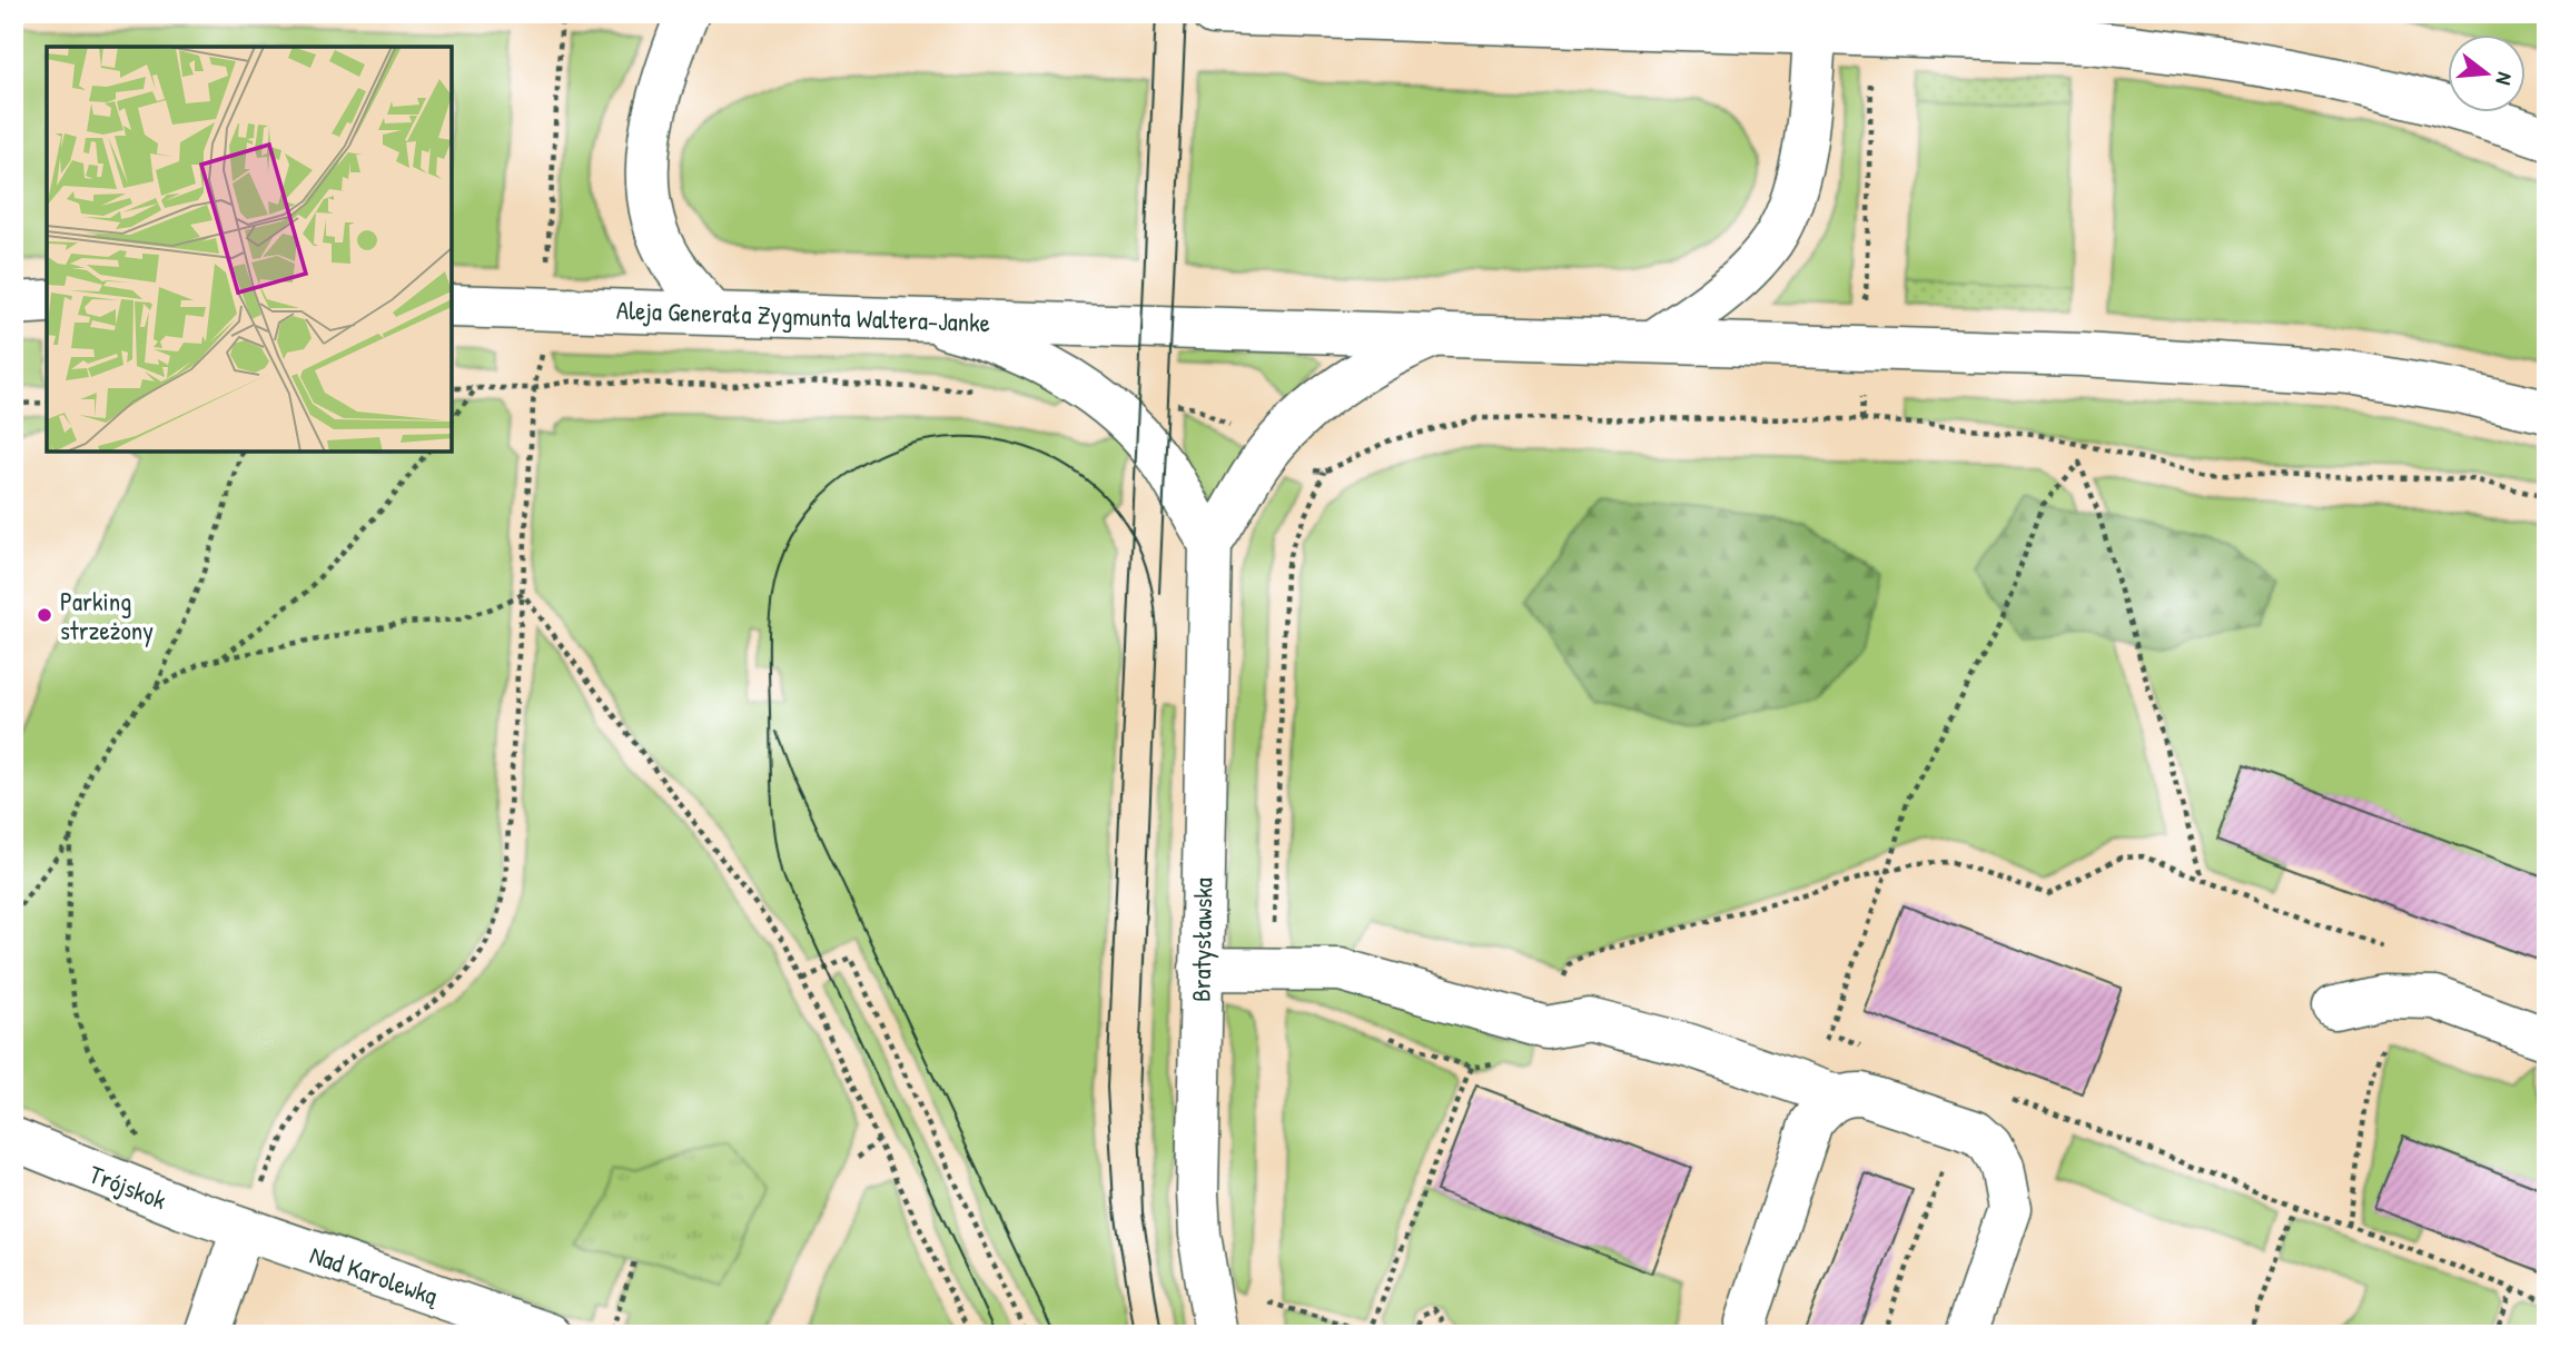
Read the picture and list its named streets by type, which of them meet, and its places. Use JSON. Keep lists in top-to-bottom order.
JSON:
{
  "streets": {
    "main road": [
      "Aleja Generała Zygmunta Waltera-Janke",
      "Bratysławska",
      "Trójskok",
      "Nad Karolewką"
    ]
  },
  "crossings": [
    ["Trójskok", "Nad Karolewką"]
  ],
  "places": ["Parking strzeżony"],
  "north": "right"
}
